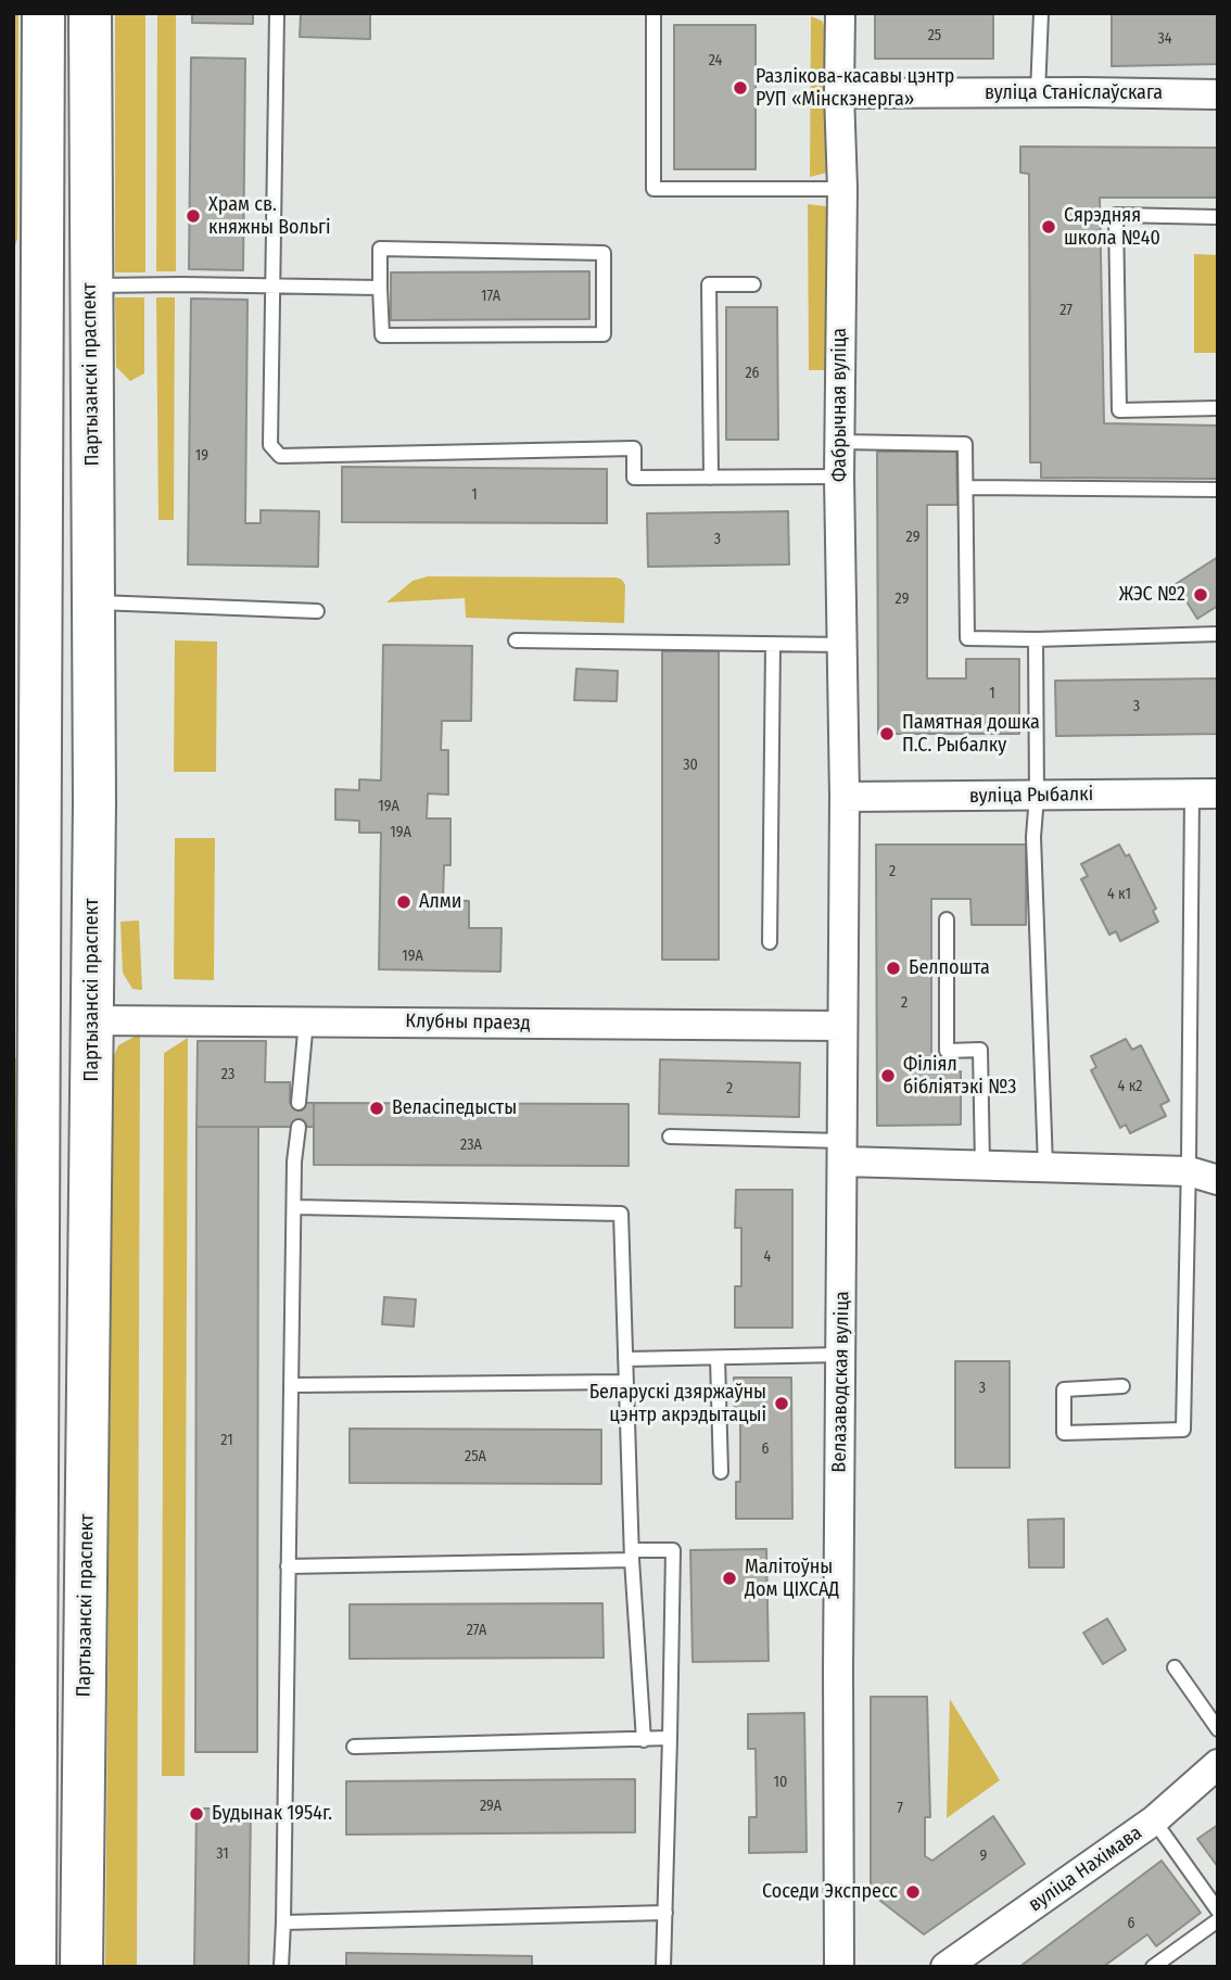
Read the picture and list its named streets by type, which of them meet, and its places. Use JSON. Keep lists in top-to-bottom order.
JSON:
{
  "streets": {
    "main road": ["Партызанскі праспект"],
    "street": [
      "вуліца Станіслаўскага",
      "Фабрычная вуліца",
      "вуліца Рыбалкі",
      "Клубны праезд",
      "Велазаводская вуліца",
      "вуліца Нахімава"
    ]
  },
  "crossings": [
    ["вуліца Станіслаўскага", "Фабрычная вуліца"],
    ["Партызанскі праспект", "Клубны праезд"],
    ["Фабрычная вуліца", "вуліца Рыбалкі"],
    ["Фабрычная вуліца", "Велазаводская вуліца"],
    ["вуліца Рыбалкі", "Велазаводская вуліца"],
    ["Клубны праезд", "Велазаводская вуліца"]
  ],
  "places": [
    "Разлікова-касавы цэнтр РУП «Мінскэнерга»",
    "Храм св. княжны Вольгі",
    "Сярэдняя школа №40",
    "ЖЭС №2",
    "Памятная дошка П.С. Рыбалку",
    "Алми",
    "Белпошта",
    "Філіял бібліятэкі №3",
    "Веласіпедысты",
    "Беларускі дзяржаўны цэнтр акрэдытацыі",
    "Малітоўны Дом ЦІХСАД",
    "Будынак 1954г.",
    "Соседи Экспресс"
  ],
  "house_numbers": [
    "25",
    "34",
    "24",
    "17А",
    "27",
    "26",
    "19",
    "1",
    "29",
    "3",
    "29",
    "1",
    "3",
    "30",
    "19А",
    "19А",
    "2",
    "4 к1",
    "19А",
    "2",
    "23",
    "4 к2",
    "2",
    "23А",
    "4",
    "3",
    "21",
    "6",
    "25А",
    "27А",
    "10",
    "29А",
    "7",
    "31",
    "9",
    "6"
  ]
}
